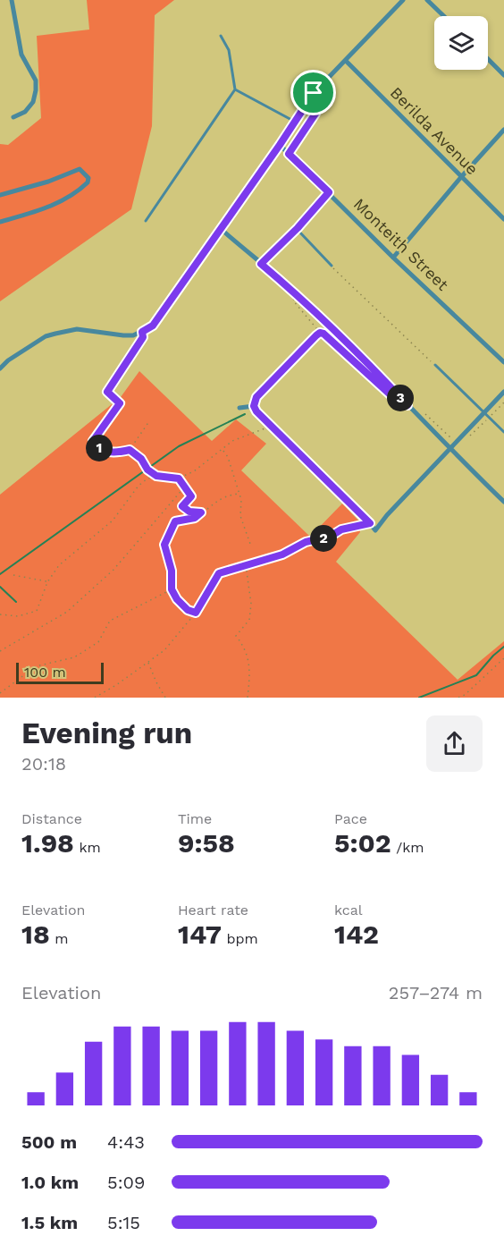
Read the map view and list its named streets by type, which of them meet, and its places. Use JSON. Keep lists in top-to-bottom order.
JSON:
{
  "streets": {
    "street": ["Berilda Avenue", "Monteith Street"]
  },
  "scale_bar": "100 m",
  "page": {
    "pins": ["3", "1", "2"],
    "scale": "100 m",
    "heading": ["Evening run", "20:18"],
    "stats": [
      ["Distance", "1.98 km"],
      ["Time", "9:58"],
      ["Pace", "5:02 /km"],
      ["Elevation", "18 m"],
      ["Heart rate", "147 bpm"],
      ["kcal", "142"]
    ],
    "chart": ["Elevation", "257–274 m"],
    "list": [
      {
        "name": "500 m",
        "note": "4:43"
      },
      {
        "name": "1.0 km",
        "note": "5:09"
      },
      {
        "name": "1.5 km",
        "note": "5:15"
      }
    ]
  }
}
